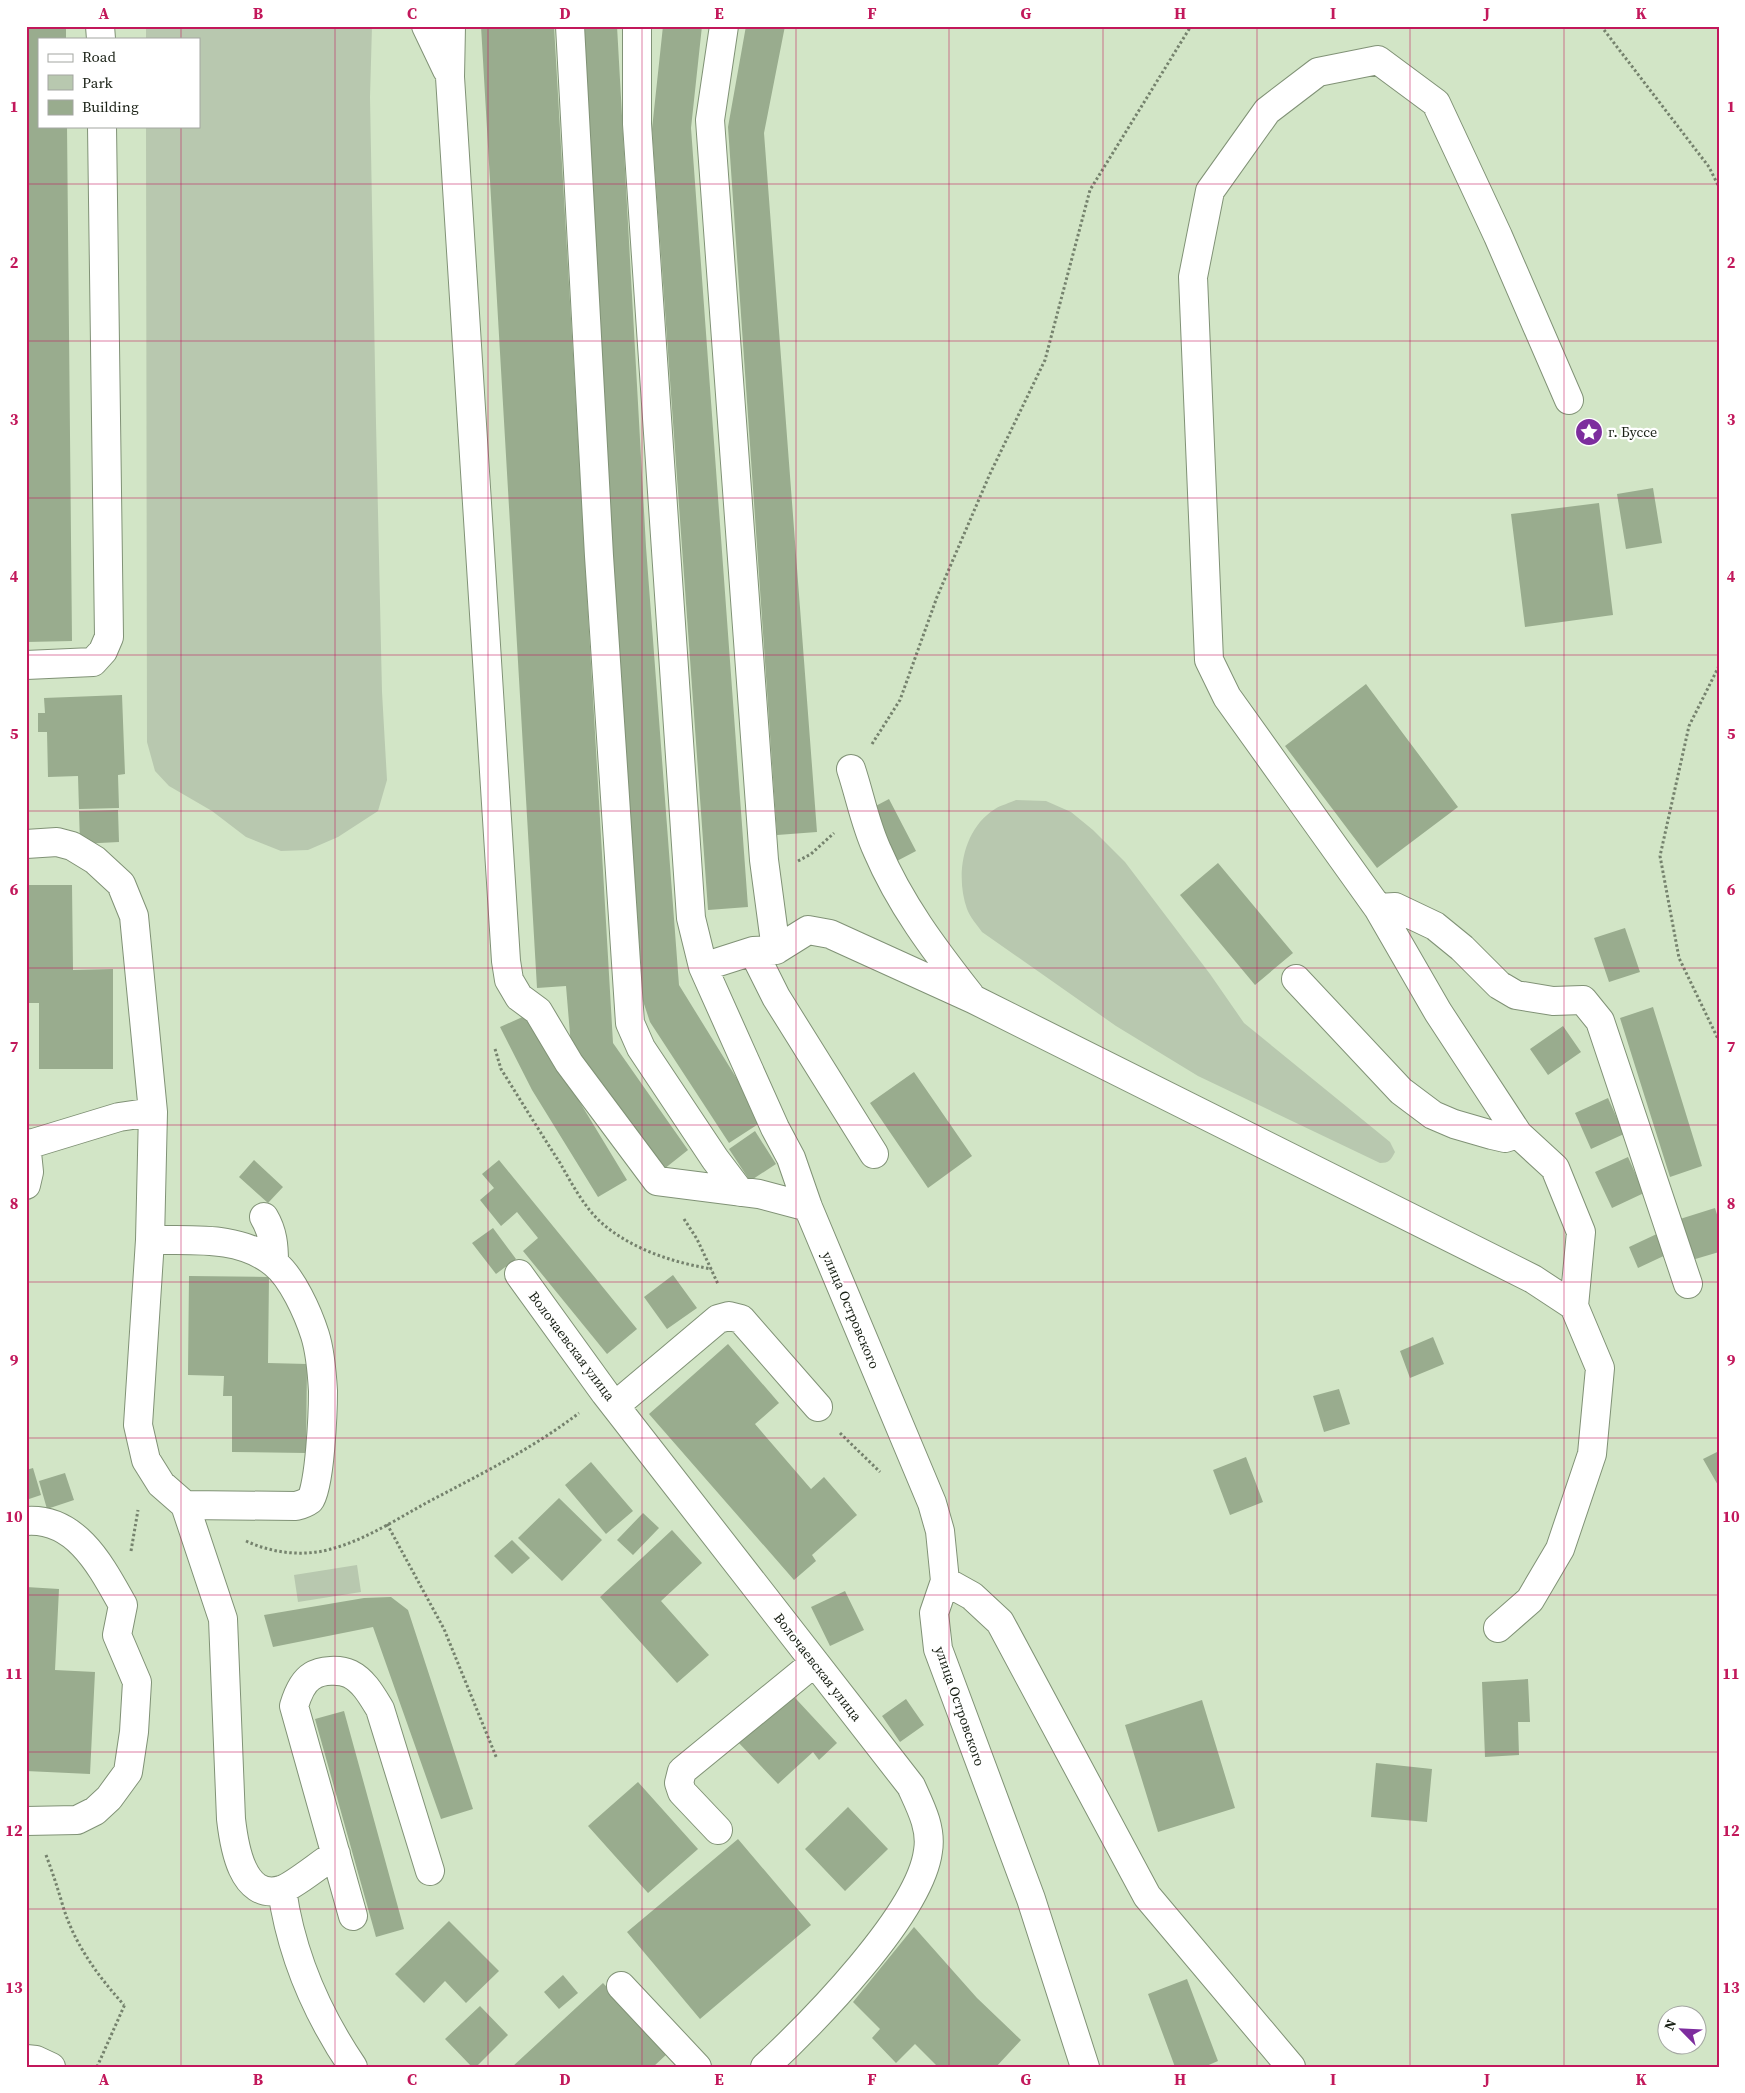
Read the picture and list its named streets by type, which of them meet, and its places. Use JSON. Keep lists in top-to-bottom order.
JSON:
{
  "streets": {
    "street": ["улица Островского", "Волочаевская улица"]
  },
  "places": {
    "place": ["г. Буссе"]
  },
  "legend": ["Road", "Park", "Building"],
  "north": "top left",
  "grid": {
    "columns": [
      "A",
      "B",
      "C",
      "D",
      "E",
      "F",
      "G",
      "H",
      "I",
      "J",
      "K"
    ],
    "rows": [
      "1",
      "2",
      "3",
      "4",
      "5",
      "6",
      "7",
      "8",
      "9",
      "10",
      "11",
      "12",
      "13"
    ]
  }
}
